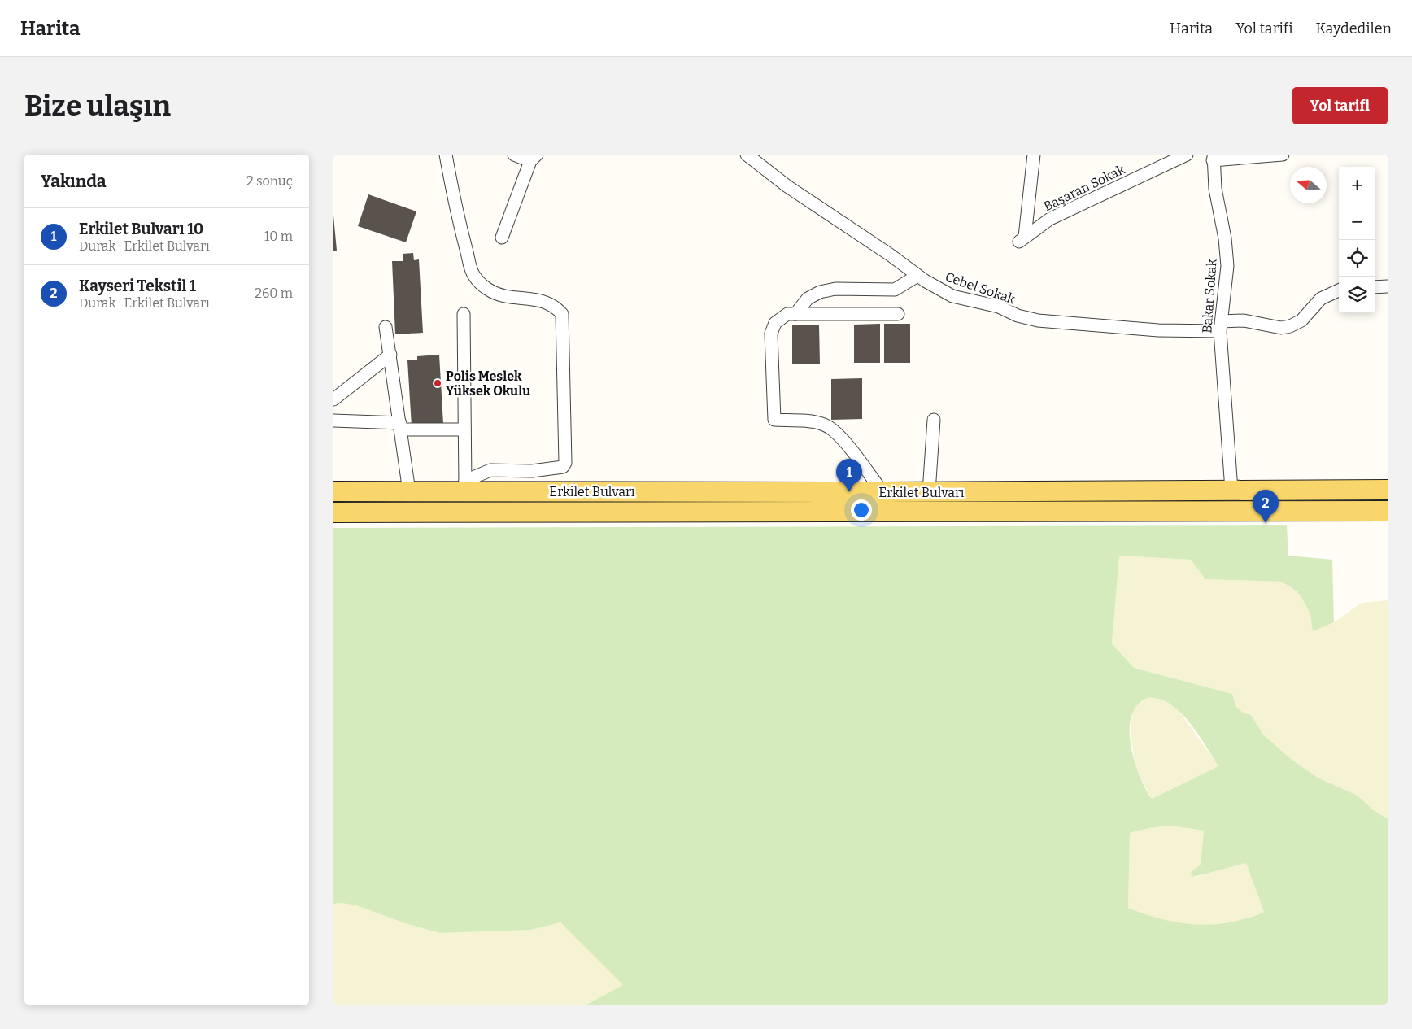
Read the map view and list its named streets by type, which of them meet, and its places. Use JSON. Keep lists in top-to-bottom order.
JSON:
{
  "streets": {
    "main road": ["Erkilet Bulvarı"],
    "street": ["Başaran Sokak", "Cebel Sokak", "Bakar Sokak"]
  },
  "crossings": [
    ["Cebel Sokak", "Bakar Sokak"],
    ["Bakar Sokak", "Erkilet Bulvarı"]
  ],
  "places": ["Polis Meslek Yüksek Okulu"],
  "north": "left",
  "page": {
    "header": "Harita",
    "nav": ["Harita", "Yol tarifi", "Kaydedilen"],
    "buttons": "Yol tarifi",
    "title": "Bize ulaşın",
    "heading": ["Yakında", "2 sonuç"],
    "map_buttons": ["+", "−"],
    "list": [
      {
        "mark": "1",
        "name": "Erkilet Bulvarı 10",
        "note": "Durak · Erkilet Bulvarı",
        "value": "10 m"
      },
      {
        "mark": "2",
        "name": "Kayseri Tekstil 1",
        "note": "Durak · Erkilet Bulvarı",
        "value": "260 m"
      }
    ],
    "pins": ["1", "2"]
  }
}
